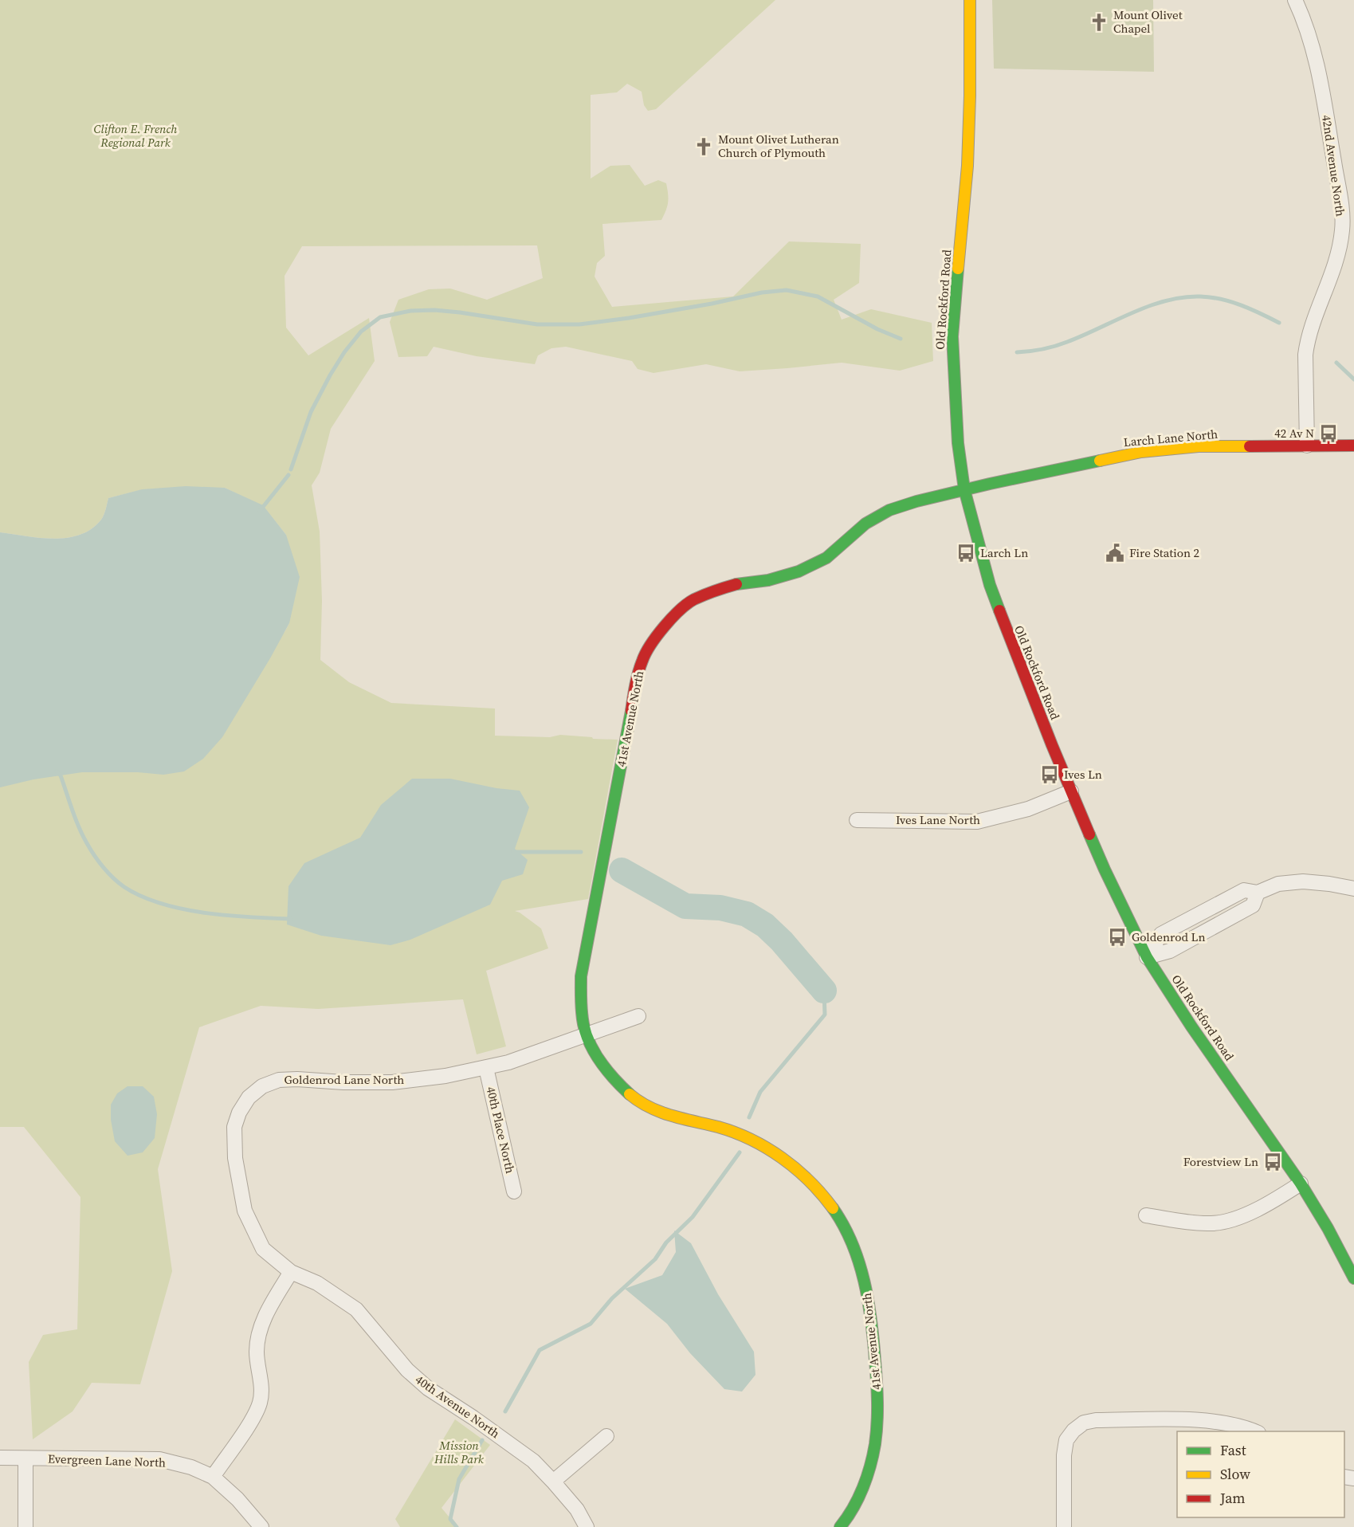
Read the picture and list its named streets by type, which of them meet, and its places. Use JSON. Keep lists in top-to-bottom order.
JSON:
{
  "streets": {
    "street": [
      "42nd Avenue North",
      "Old Rockford Road",
      "Larch Lane North",
      "41st Avenue North",
      "Ives Lane North",
      "Goldenrod Lane North",
      "40th Place North",
      "40th Avenue North",
      "Evergreen Lane North"
    ]
  },
  "crossings": [
    ["42nd Avenue North", "Larch Lane North"],
    ["Old Rockford Road", "Larch Lane North"],
    ["Old Rockford Road", "41st Avenue North"],
    ["Old Rockford Road", "Ives Lane North"],
    ["Larch Lane North", "41st Avenue North"],
    ["41st Avenue North", "Goldenrod Lane North"],
    ["Goldenrod Lane North", "40th Place North"],
    ["Goldenrod Lane North", "40th Avenue North"]
  ],
  "parks": ["Clifton E. French Regional Park", "Mission Hills Park"],
  "places": {
    "church": ["Mount Olivet Chapel", "Mount Olivet Lutheran Church of Plymouth"],
    "bus stop": [
      "42 Av N",
      "Larch Ln",
      "Ives Ln",
      "Goldenrod Ln",
      "Forestview Ln"
    ],
    "public building": ["Fire Station 2"]
  },
  "legend": ["Fast", "Slow", "Jam"]
}
